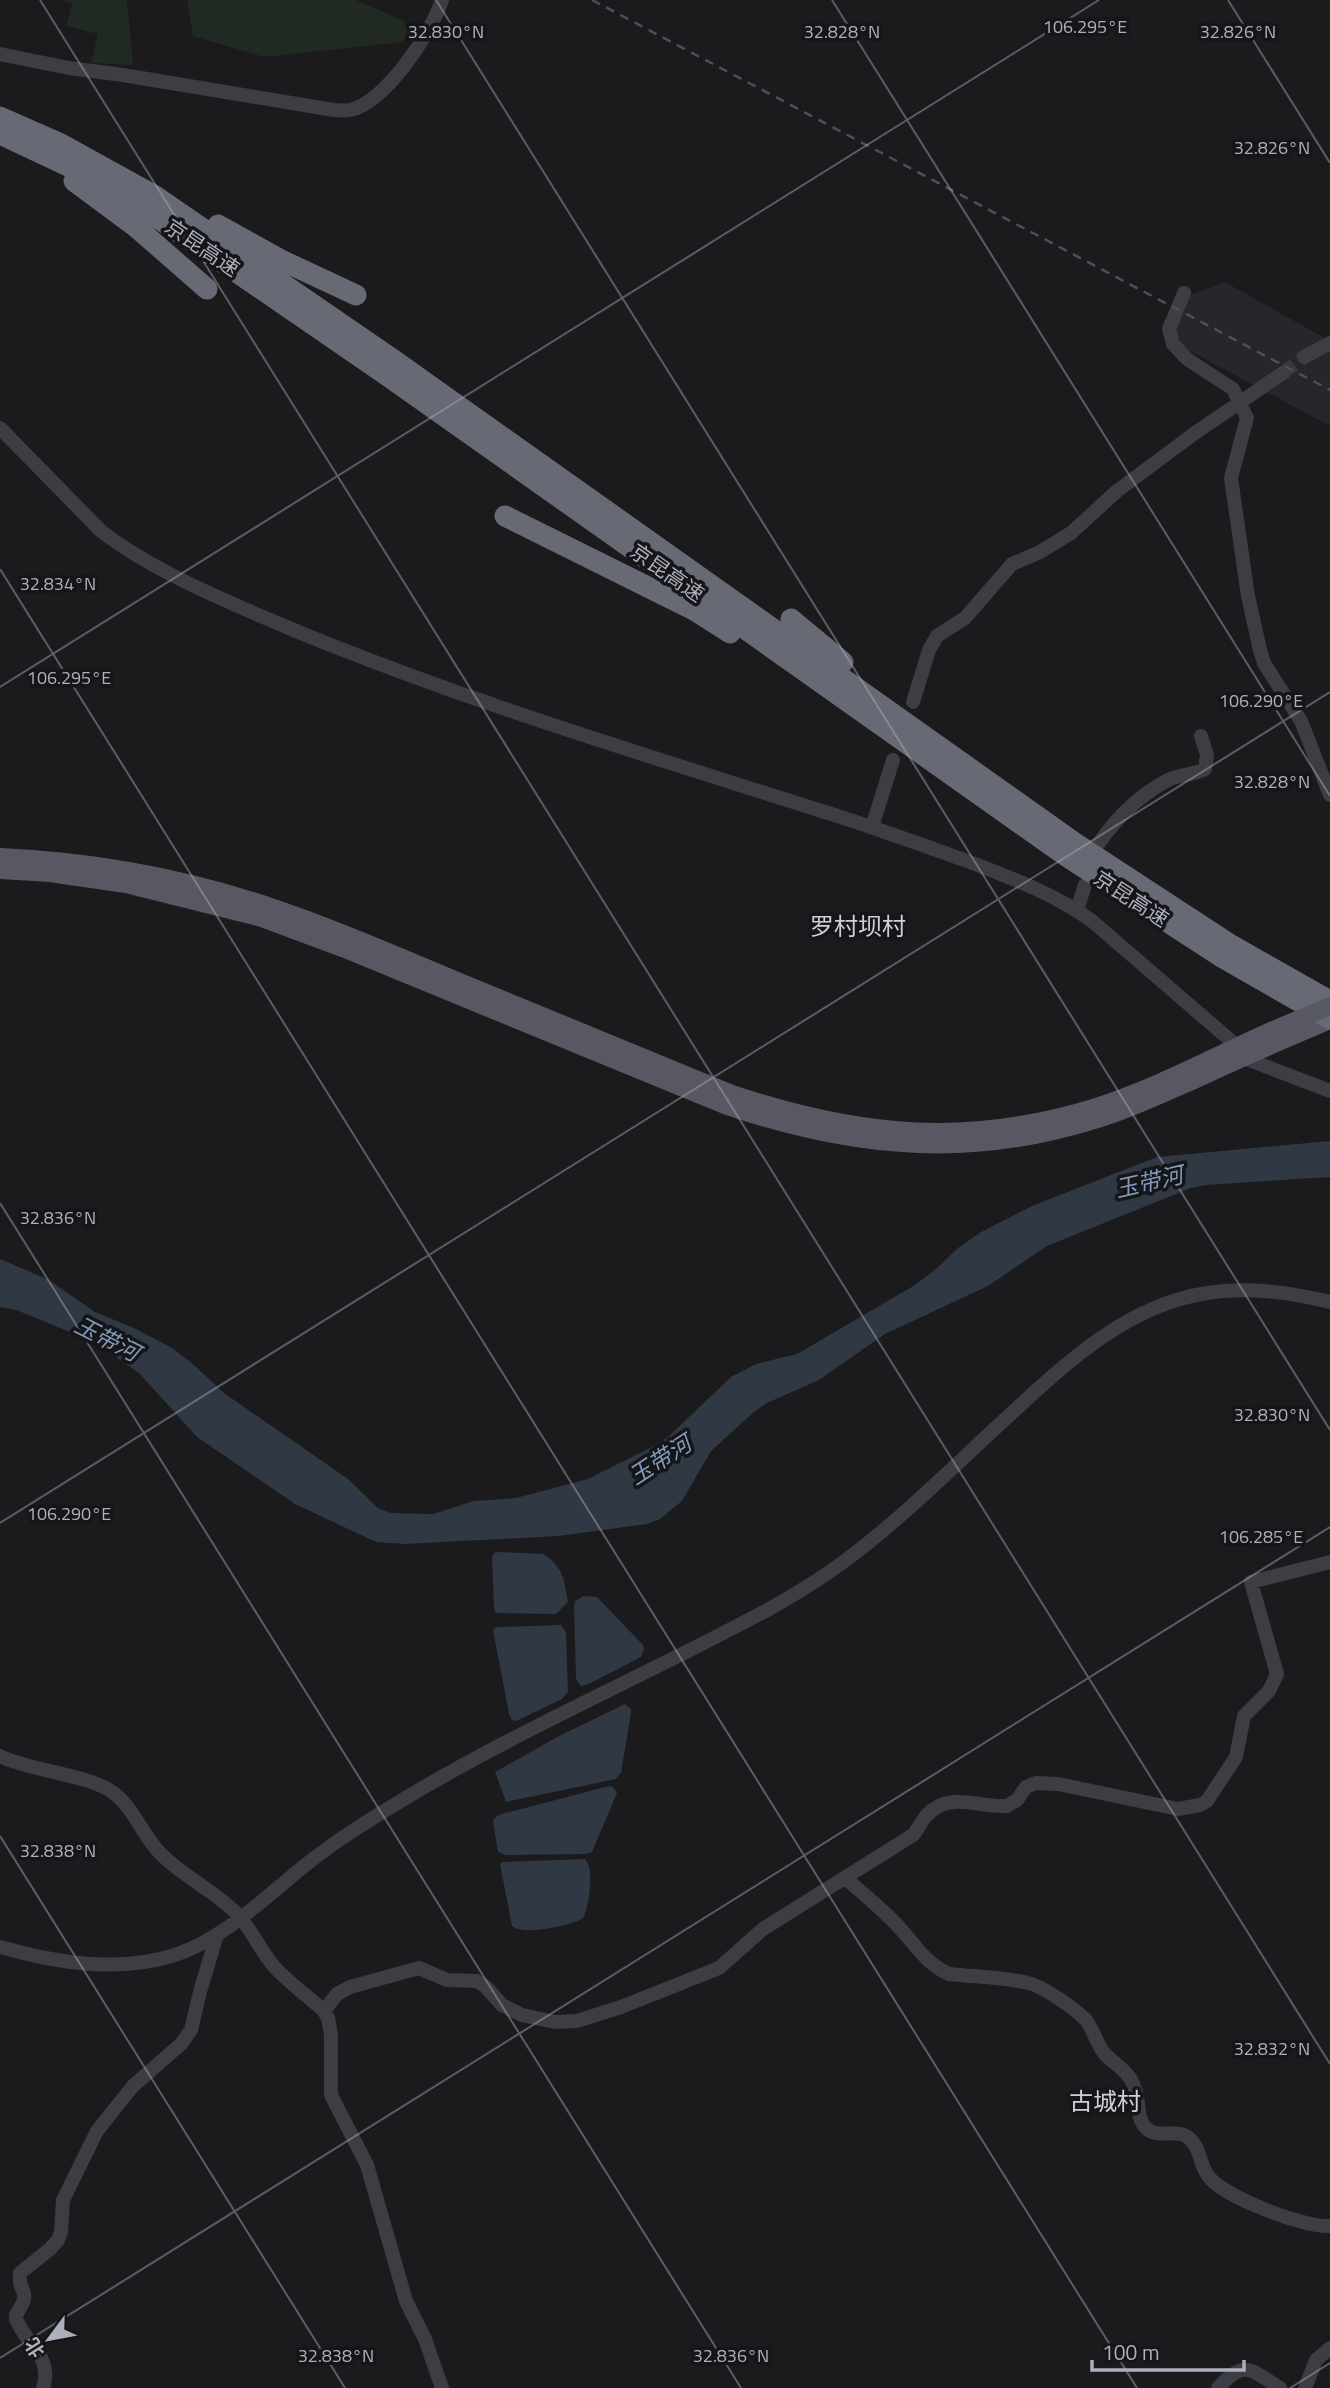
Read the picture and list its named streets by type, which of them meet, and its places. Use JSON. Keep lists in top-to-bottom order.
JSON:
{
  "streets": {
    "highway": ["京昆高速"]
  },
  "districts": ["罗村坝村", "古城村"],
  "water": ["玉带河"],
  "scale_bar": "100 m",
  "north": "bottom left",
  "coordinates": [
    "106.295°E",
    "32.828°N",
    "32.830°N",
    "32.826°N",
    "32.834°N",
    "106.290°E",
    "32.836°N",
    "106.285°E",
    "32.838°N",
    "32.832°N"
  ]
}
